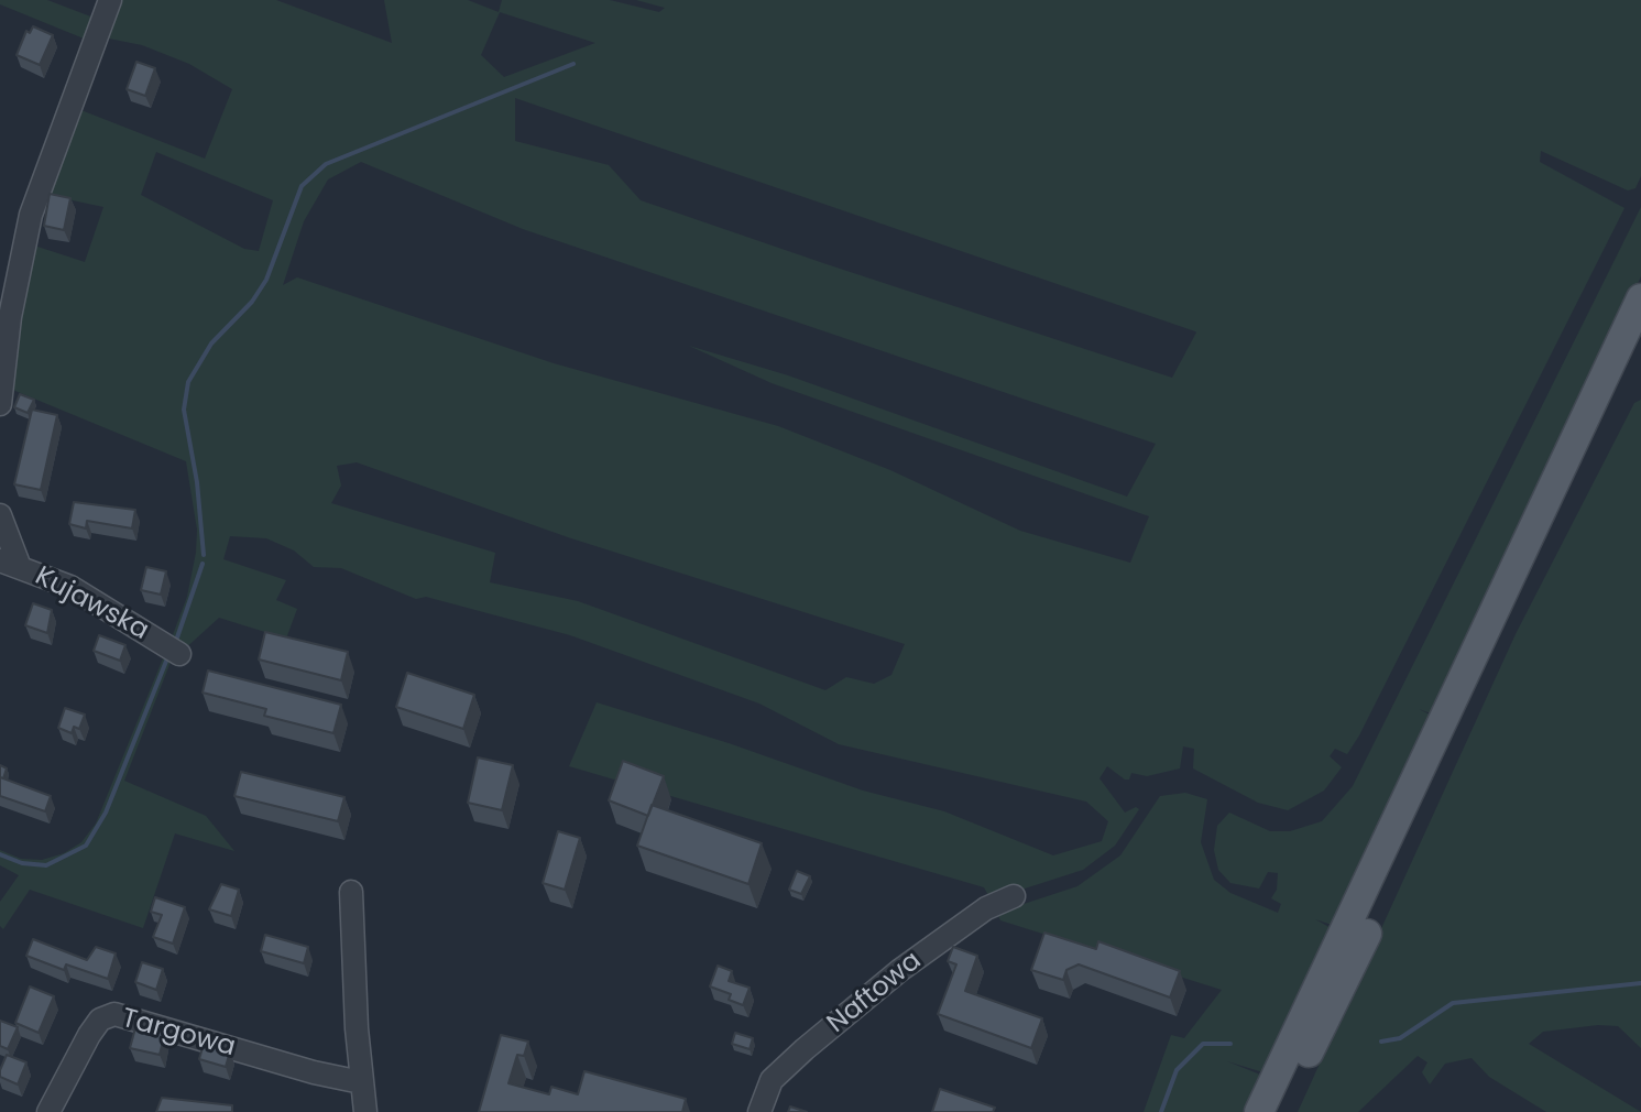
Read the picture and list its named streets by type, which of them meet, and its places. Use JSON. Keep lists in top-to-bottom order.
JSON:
{
  "streets": {
    "street": ["Kujawska", "Naftowa", "Targowa"]
  }
}
